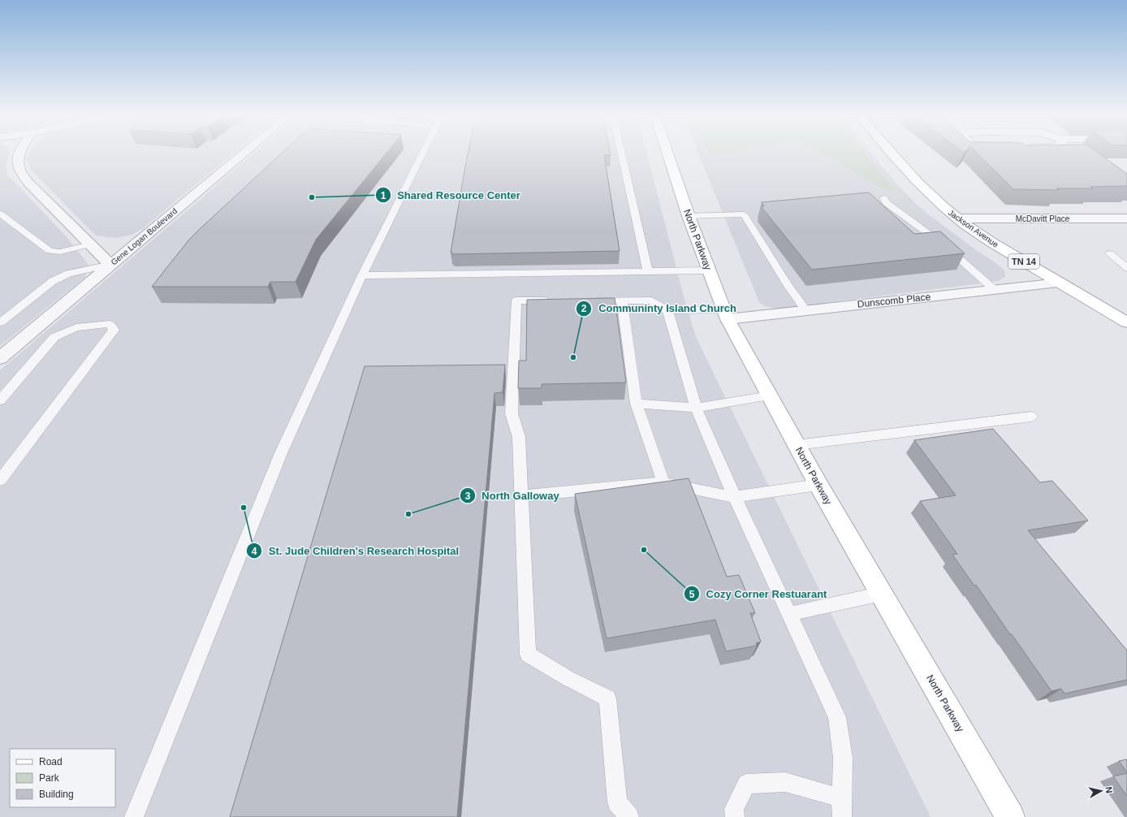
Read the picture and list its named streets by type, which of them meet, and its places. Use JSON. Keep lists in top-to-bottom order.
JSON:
{
  "streets": {
    "main road": ["Jackson Avenue", "North Parkway", "TN 14"],
    "street": ["McDavitt Place", "Gene Logan Boulevard", "Dunscomb Place"]
  },
  "crossings": [
    ["McDavitt Place", "Jackson Avenue"],
    ["Jackson Avenue", "Dunscomb Place"],
    ["North Parkway", "Dunscomb Place"]
  ],
  "places": [
    "Shared Resource Center",
    "Communinty Island Church",
    "St. Jude Children's Research Hospital",
    "North Galloway",
    "Cozy Corner Restuarant"
  ],
  "legend": ["Road", "Park", "Building"],
  "north": "right"
}
